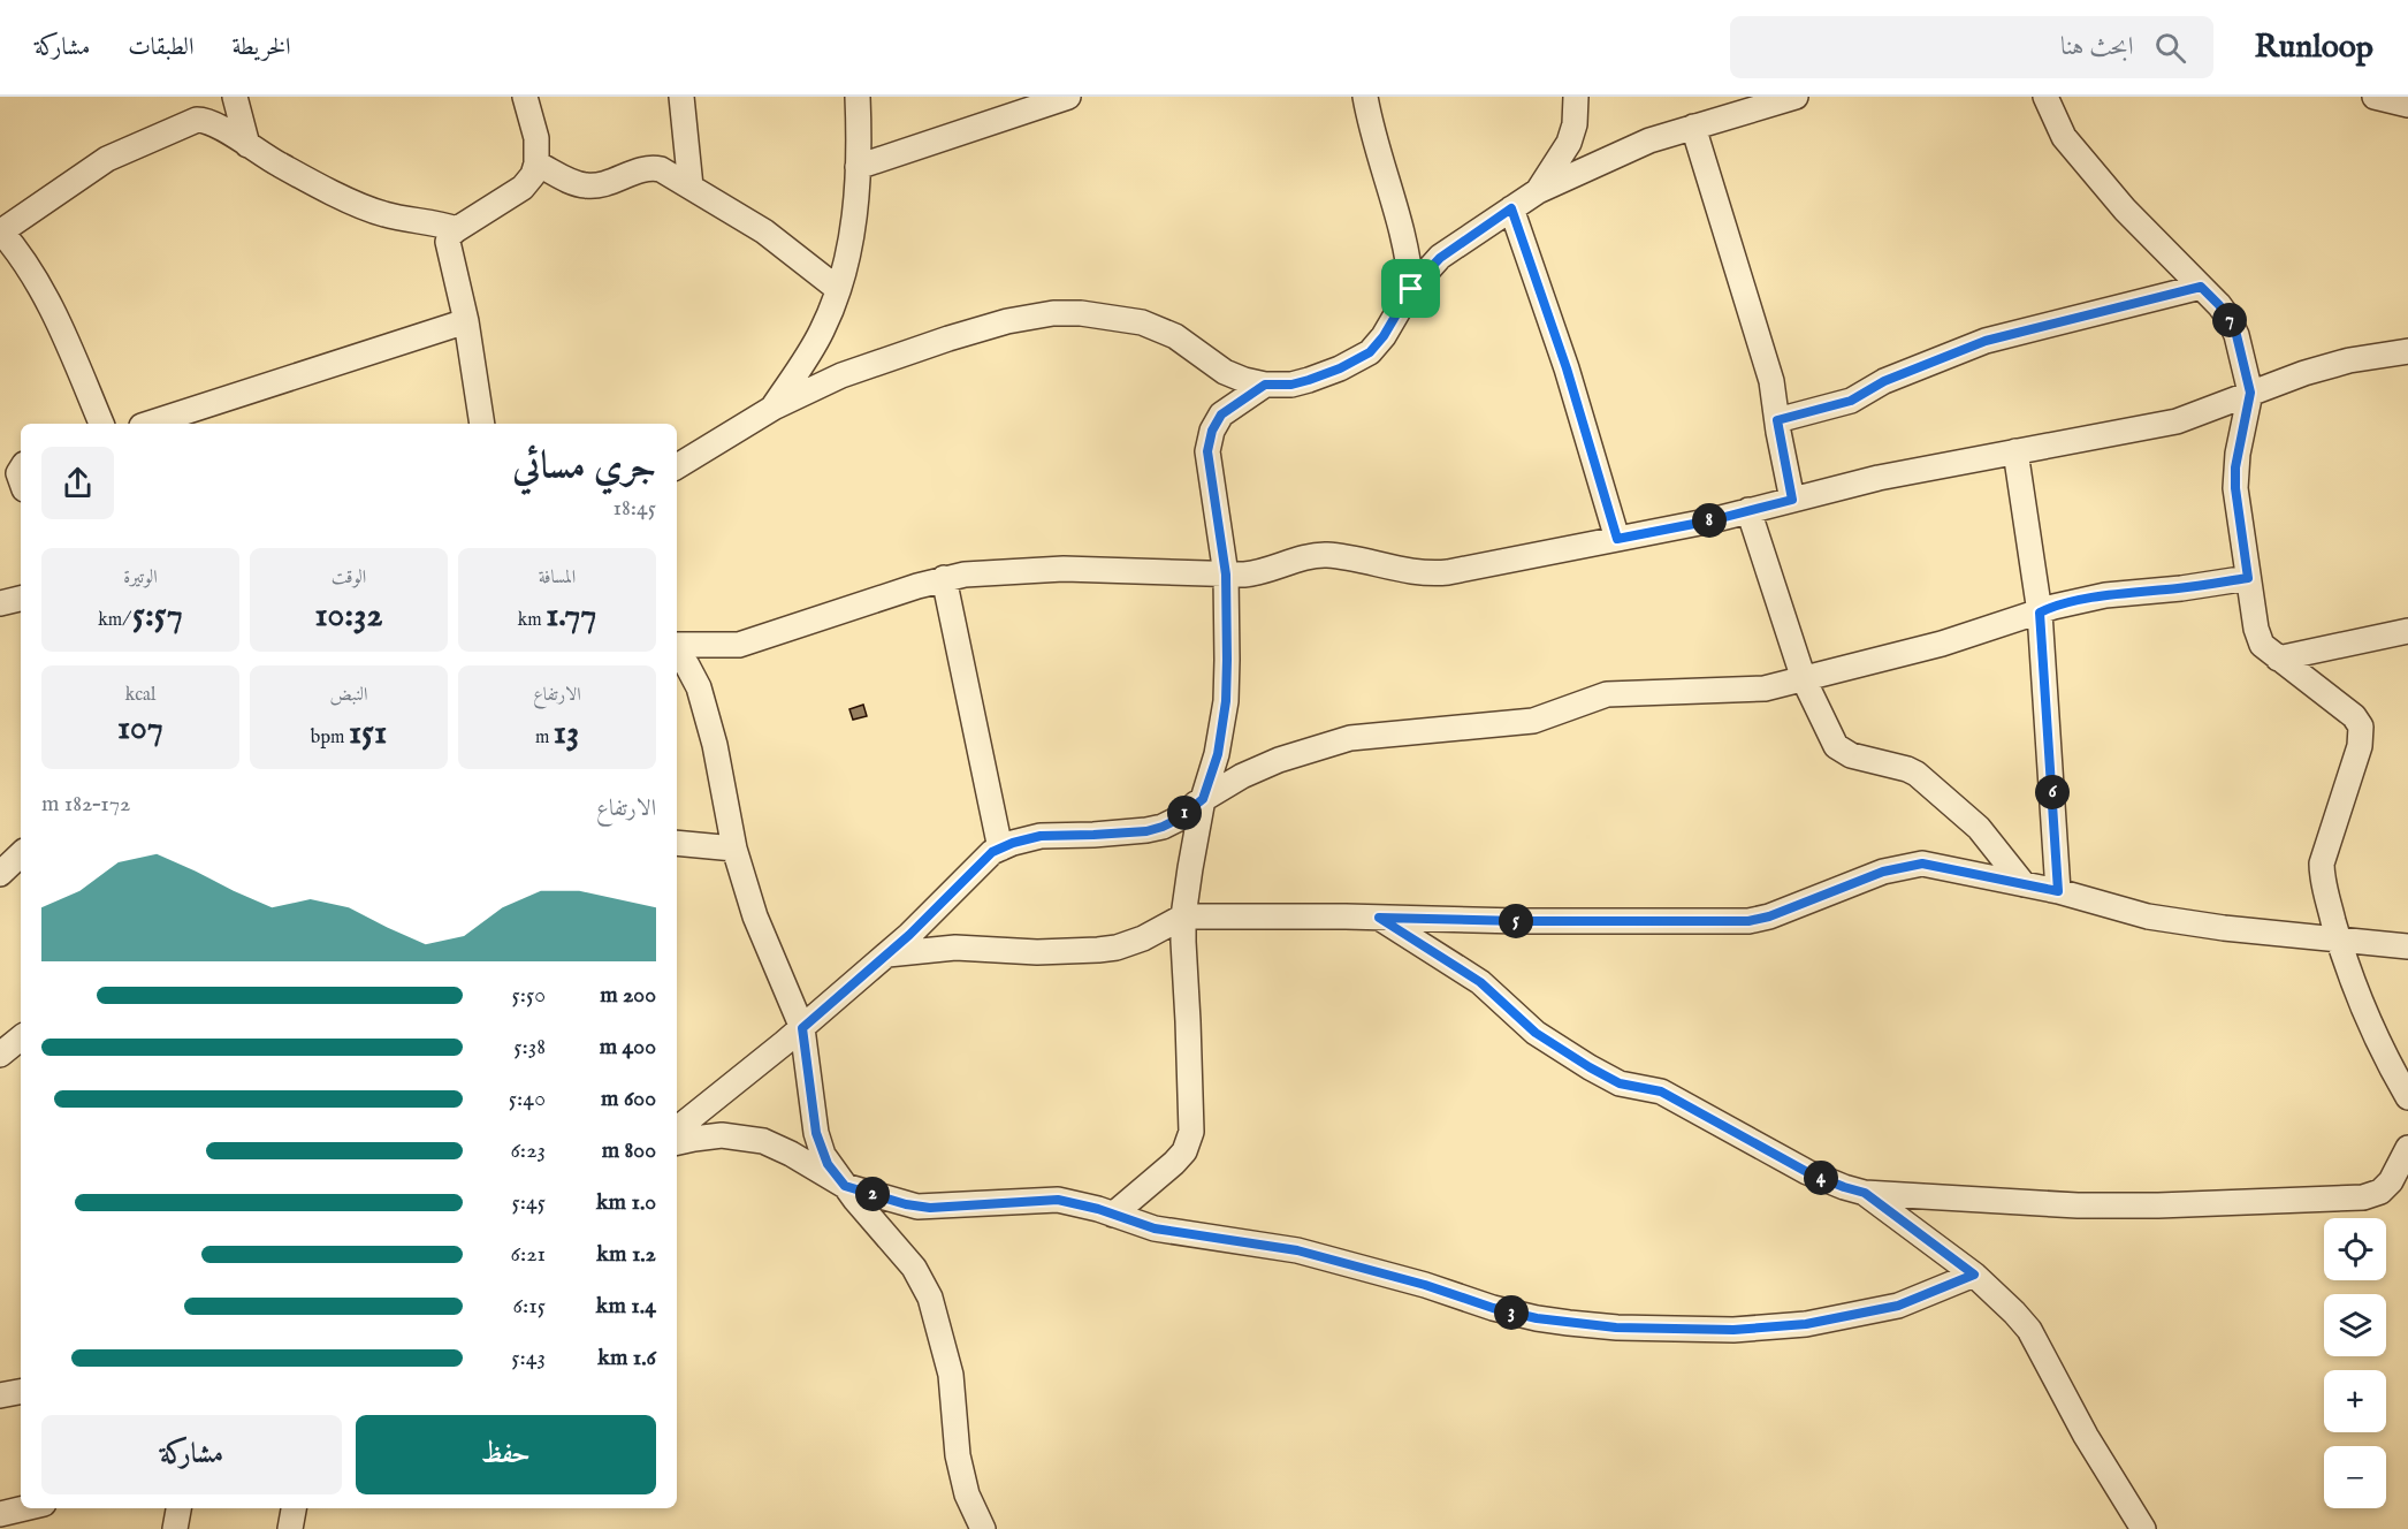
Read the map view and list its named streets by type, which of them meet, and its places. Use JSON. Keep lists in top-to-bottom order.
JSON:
{
  "page": {
    "header": "Runloop",
    "search": "ابحث هنا",
    "nav": ["الخريطة", "الطبقات", "مشاركة"],
    "pins": [
      "7",
      "8",
      "6",
      "1",
      "5",
      "4",
      "2",
      "3"
    ],
    "heading": ["جري مسائي", "18:45"],
    "stats": [
      ["المسافة", "1.77 km"],
      ["الوقت", "10:32"],
      ["الوتيرة", "5:57 /km"],
      ["الارتفاع", "13 m"],
      ["النبض", "151 bpm"],
      ["kcal", "107"]
    ],
    "chart": ["الارتفاع", "172–182 m"],
    "list": [
      {
        "name": "200 m",
        "note": "5:50"
      },
      {
        "name": "400 m",
        "note": "5:38"
      },
      {
        "name": "600 m",
        "note": "5:40"
      },
      {
        "name": "800 m",
        "note": "6:23"
      },
      {
        "name": "1.0 km",
        "note": "5:45"
      },
      {
        "name": "1.2 km",
        "note": "6:21"
      },
      {
        "name": "1.4 km",
        "note": "6:15"
      },
      {
        "name": "1.6 km",
        "note": "5:43"
      }
    ],
    "map_buttons": ["+", "−"],
    "buttons": ["حفظ", "مشاركة"]
  }
}
